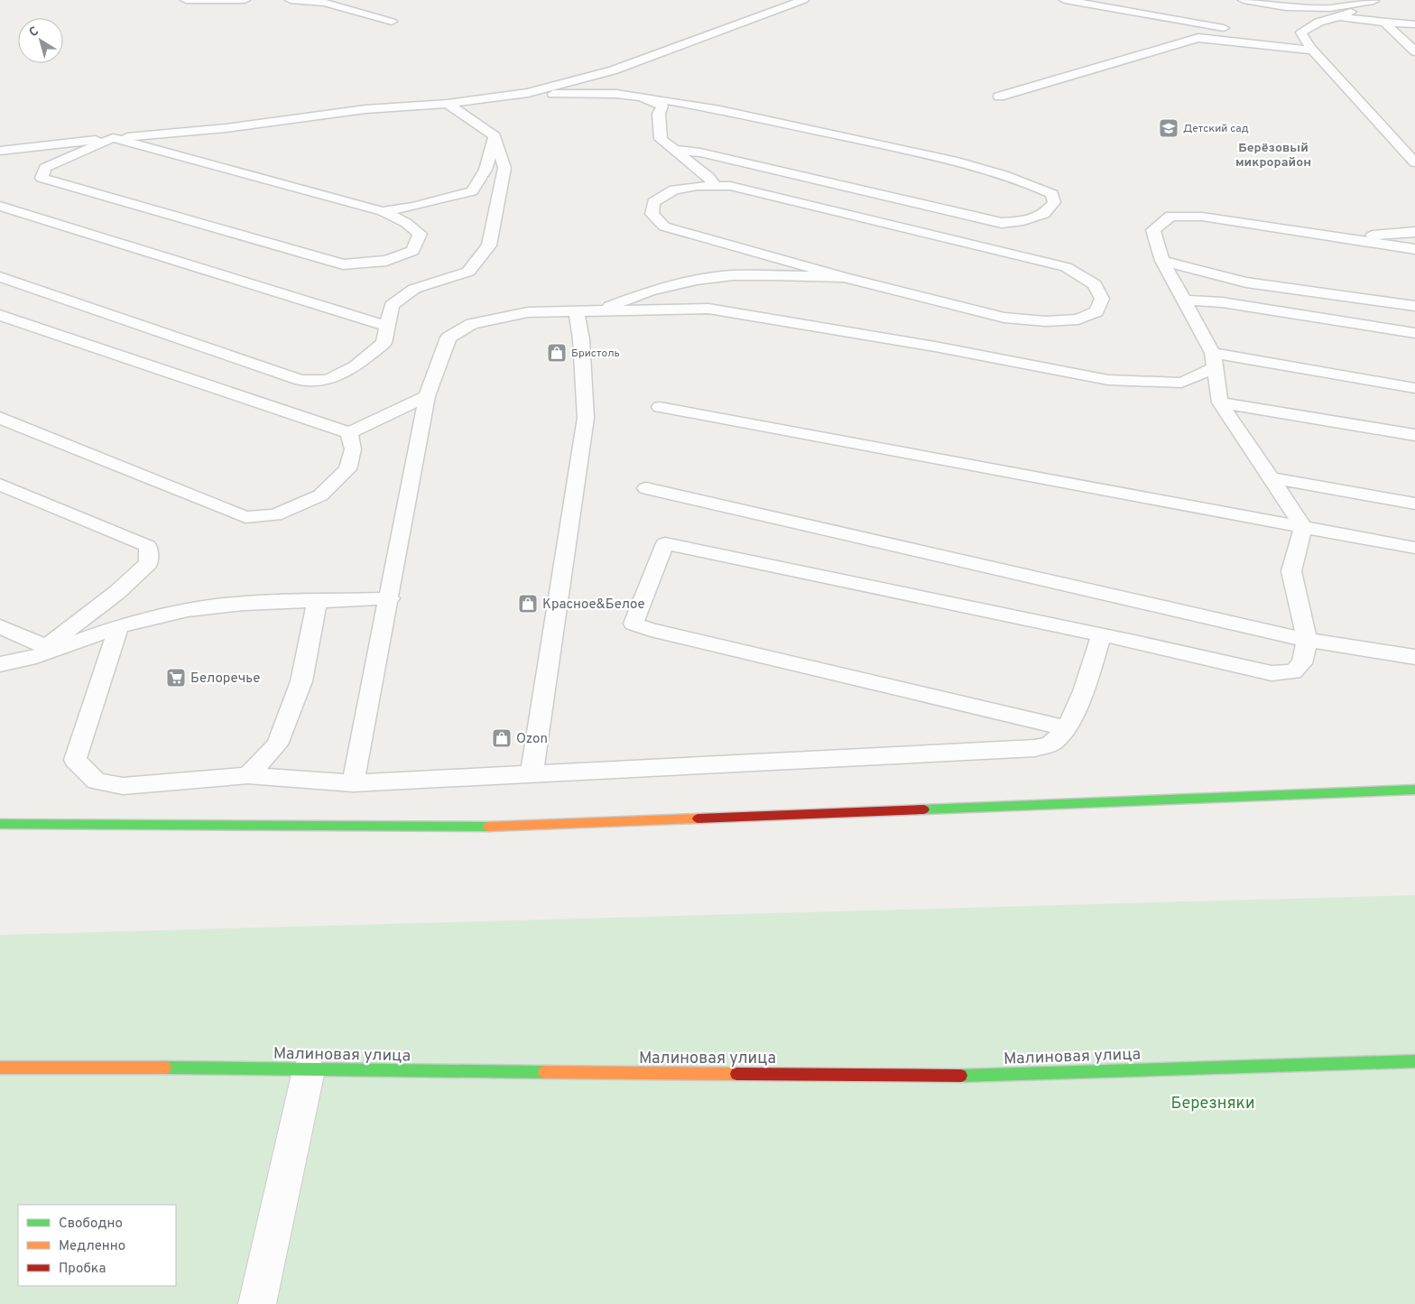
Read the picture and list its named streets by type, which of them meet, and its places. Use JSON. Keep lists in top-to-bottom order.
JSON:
{
  "streets": {
    "street": ["Малиновая улица"]
  },
  "districts": ["Берёзовый микрорайон"],
  "parks": ["Березняки"],
  "places": {
    "school or university": ["Детский сад"],
    "shop": ["Бристоль", "Красное&Белое", "Ozon"],
    "supermarket": ["Белоречье"]
  },
  "legend": ["Свободно", "Медленно", "Пробка"],
  "north": "top left"
}
